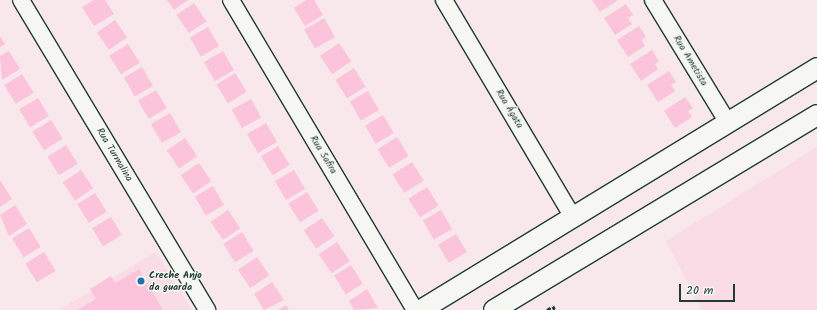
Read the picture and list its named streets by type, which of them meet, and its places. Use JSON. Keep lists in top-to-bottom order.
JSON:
{
  "streets": {
    "street": [
      "Rua Ametista",
      "Rua Ágata",
      "Rua Turmalina",
      "Rua Safira"
    ]
  },
  "places": ["Creche Anjo da guarda"],
  "scale_bar": "20 m"
}
